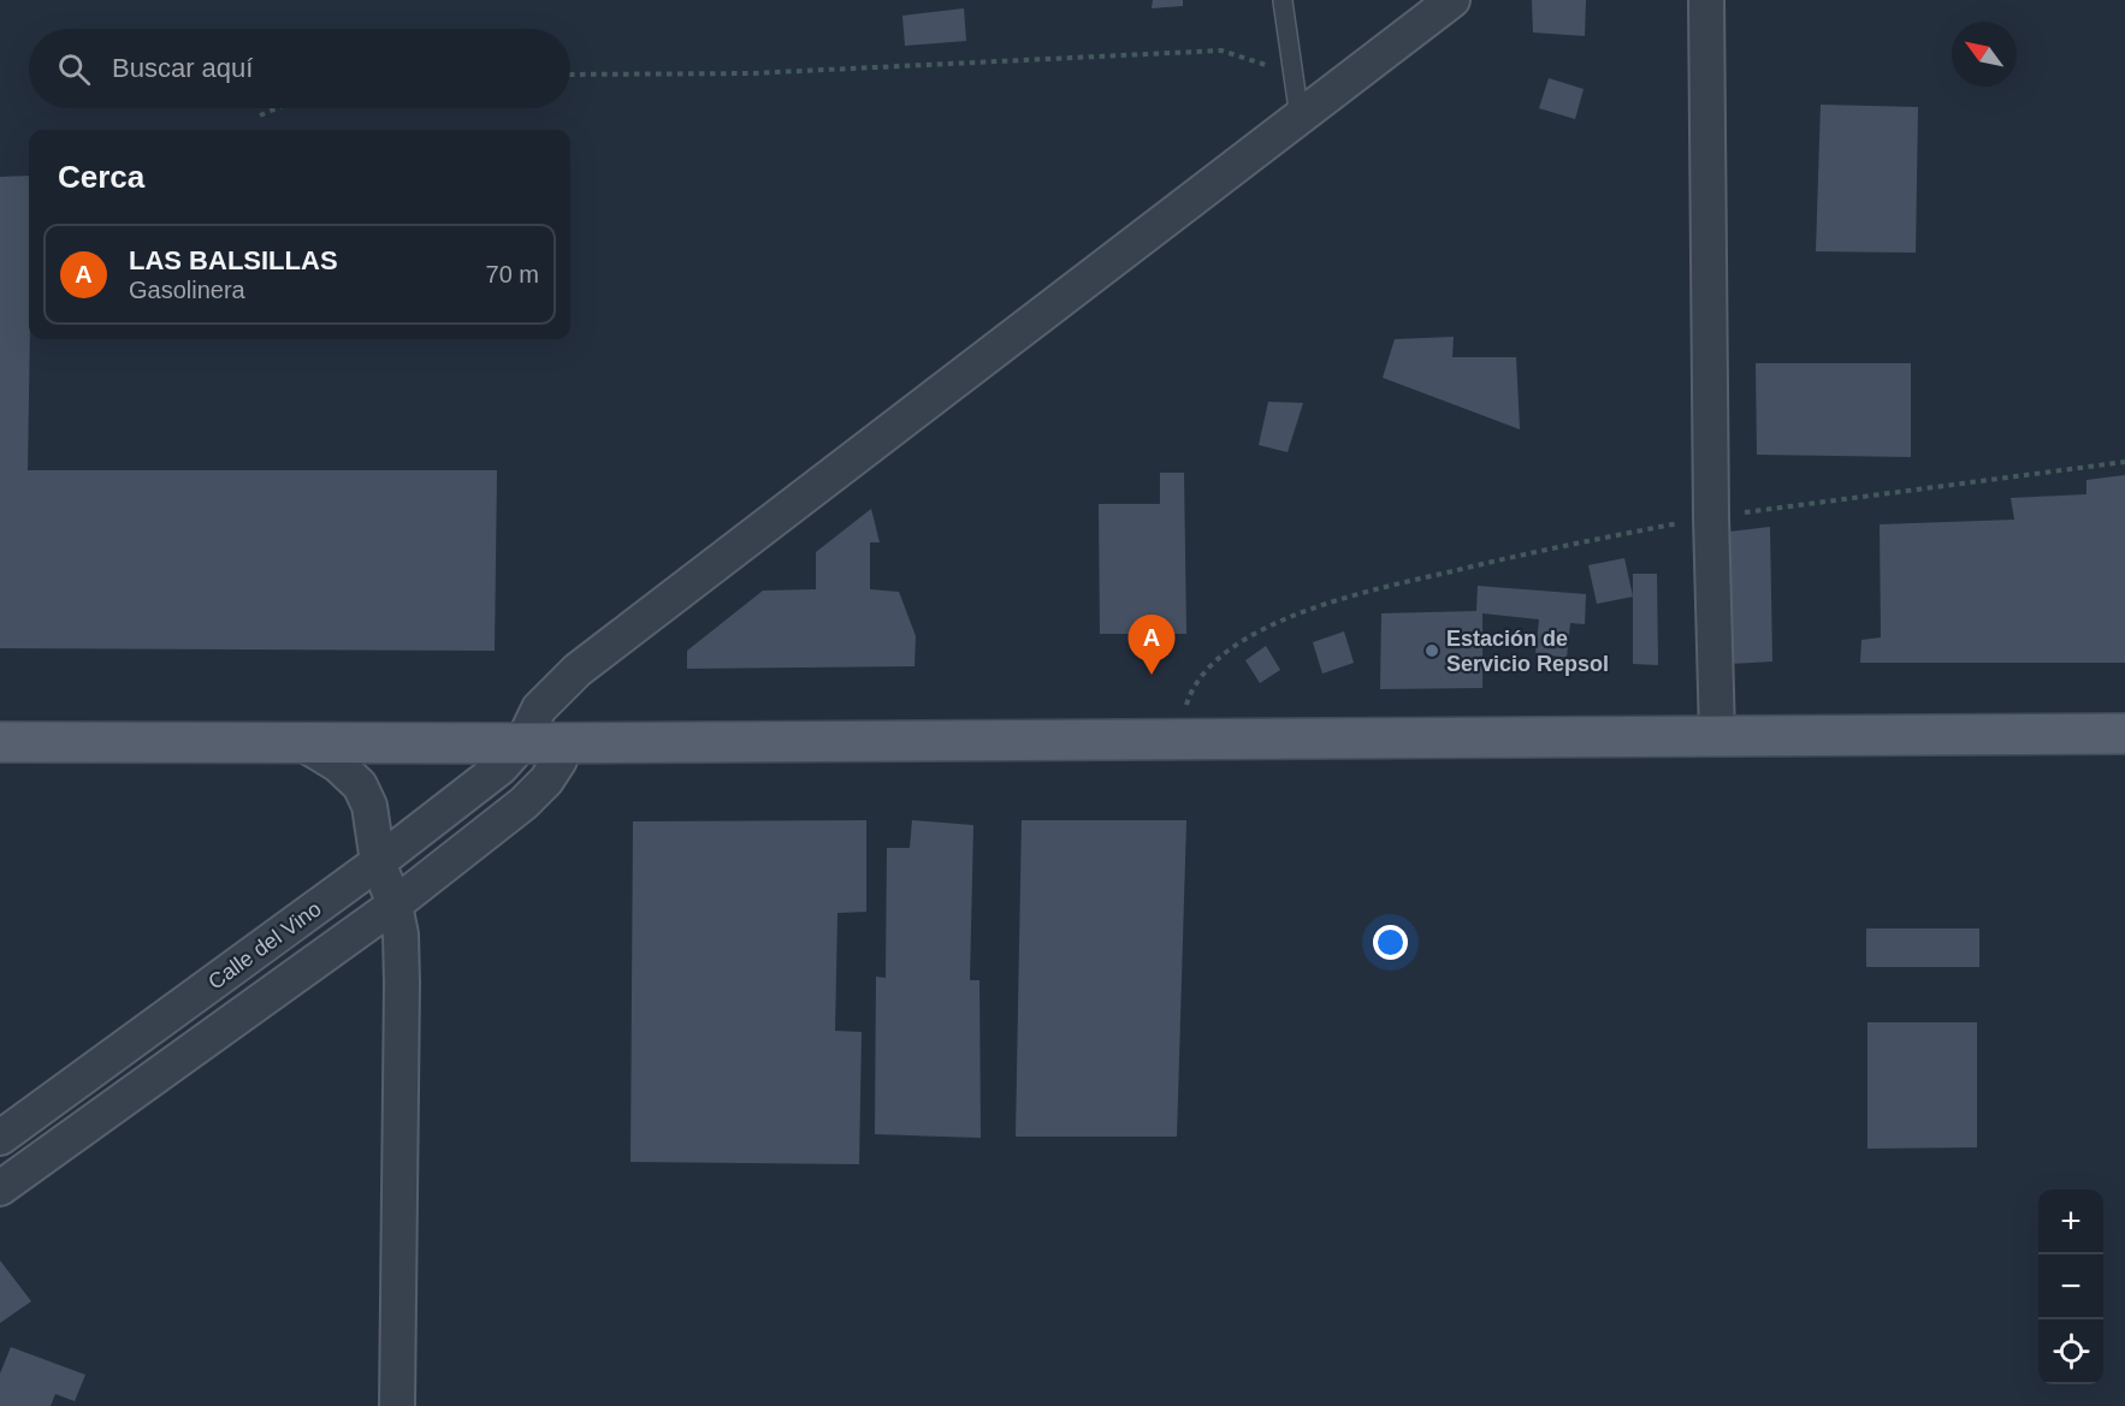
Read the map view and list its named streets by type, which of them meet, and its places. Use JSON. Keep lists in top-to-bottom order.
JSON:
{
  "streets": {
    "street": ["Calle del Vino"]
  },
  "places": ["Estación de Servicio Repsol"],
  "north": "top left",
  "page": {
    "search": "Buscar aquí",
    "heading": "Cerca",
    "list": [
      {
        "mark": "A",
        "name": "LAS BALSILLAS",
        "note": "Gasolinera",
        "value": "70 m"
      }
    ],
    "pins": "A",
    "map_buttons": ["+", "−"]
  }
}
